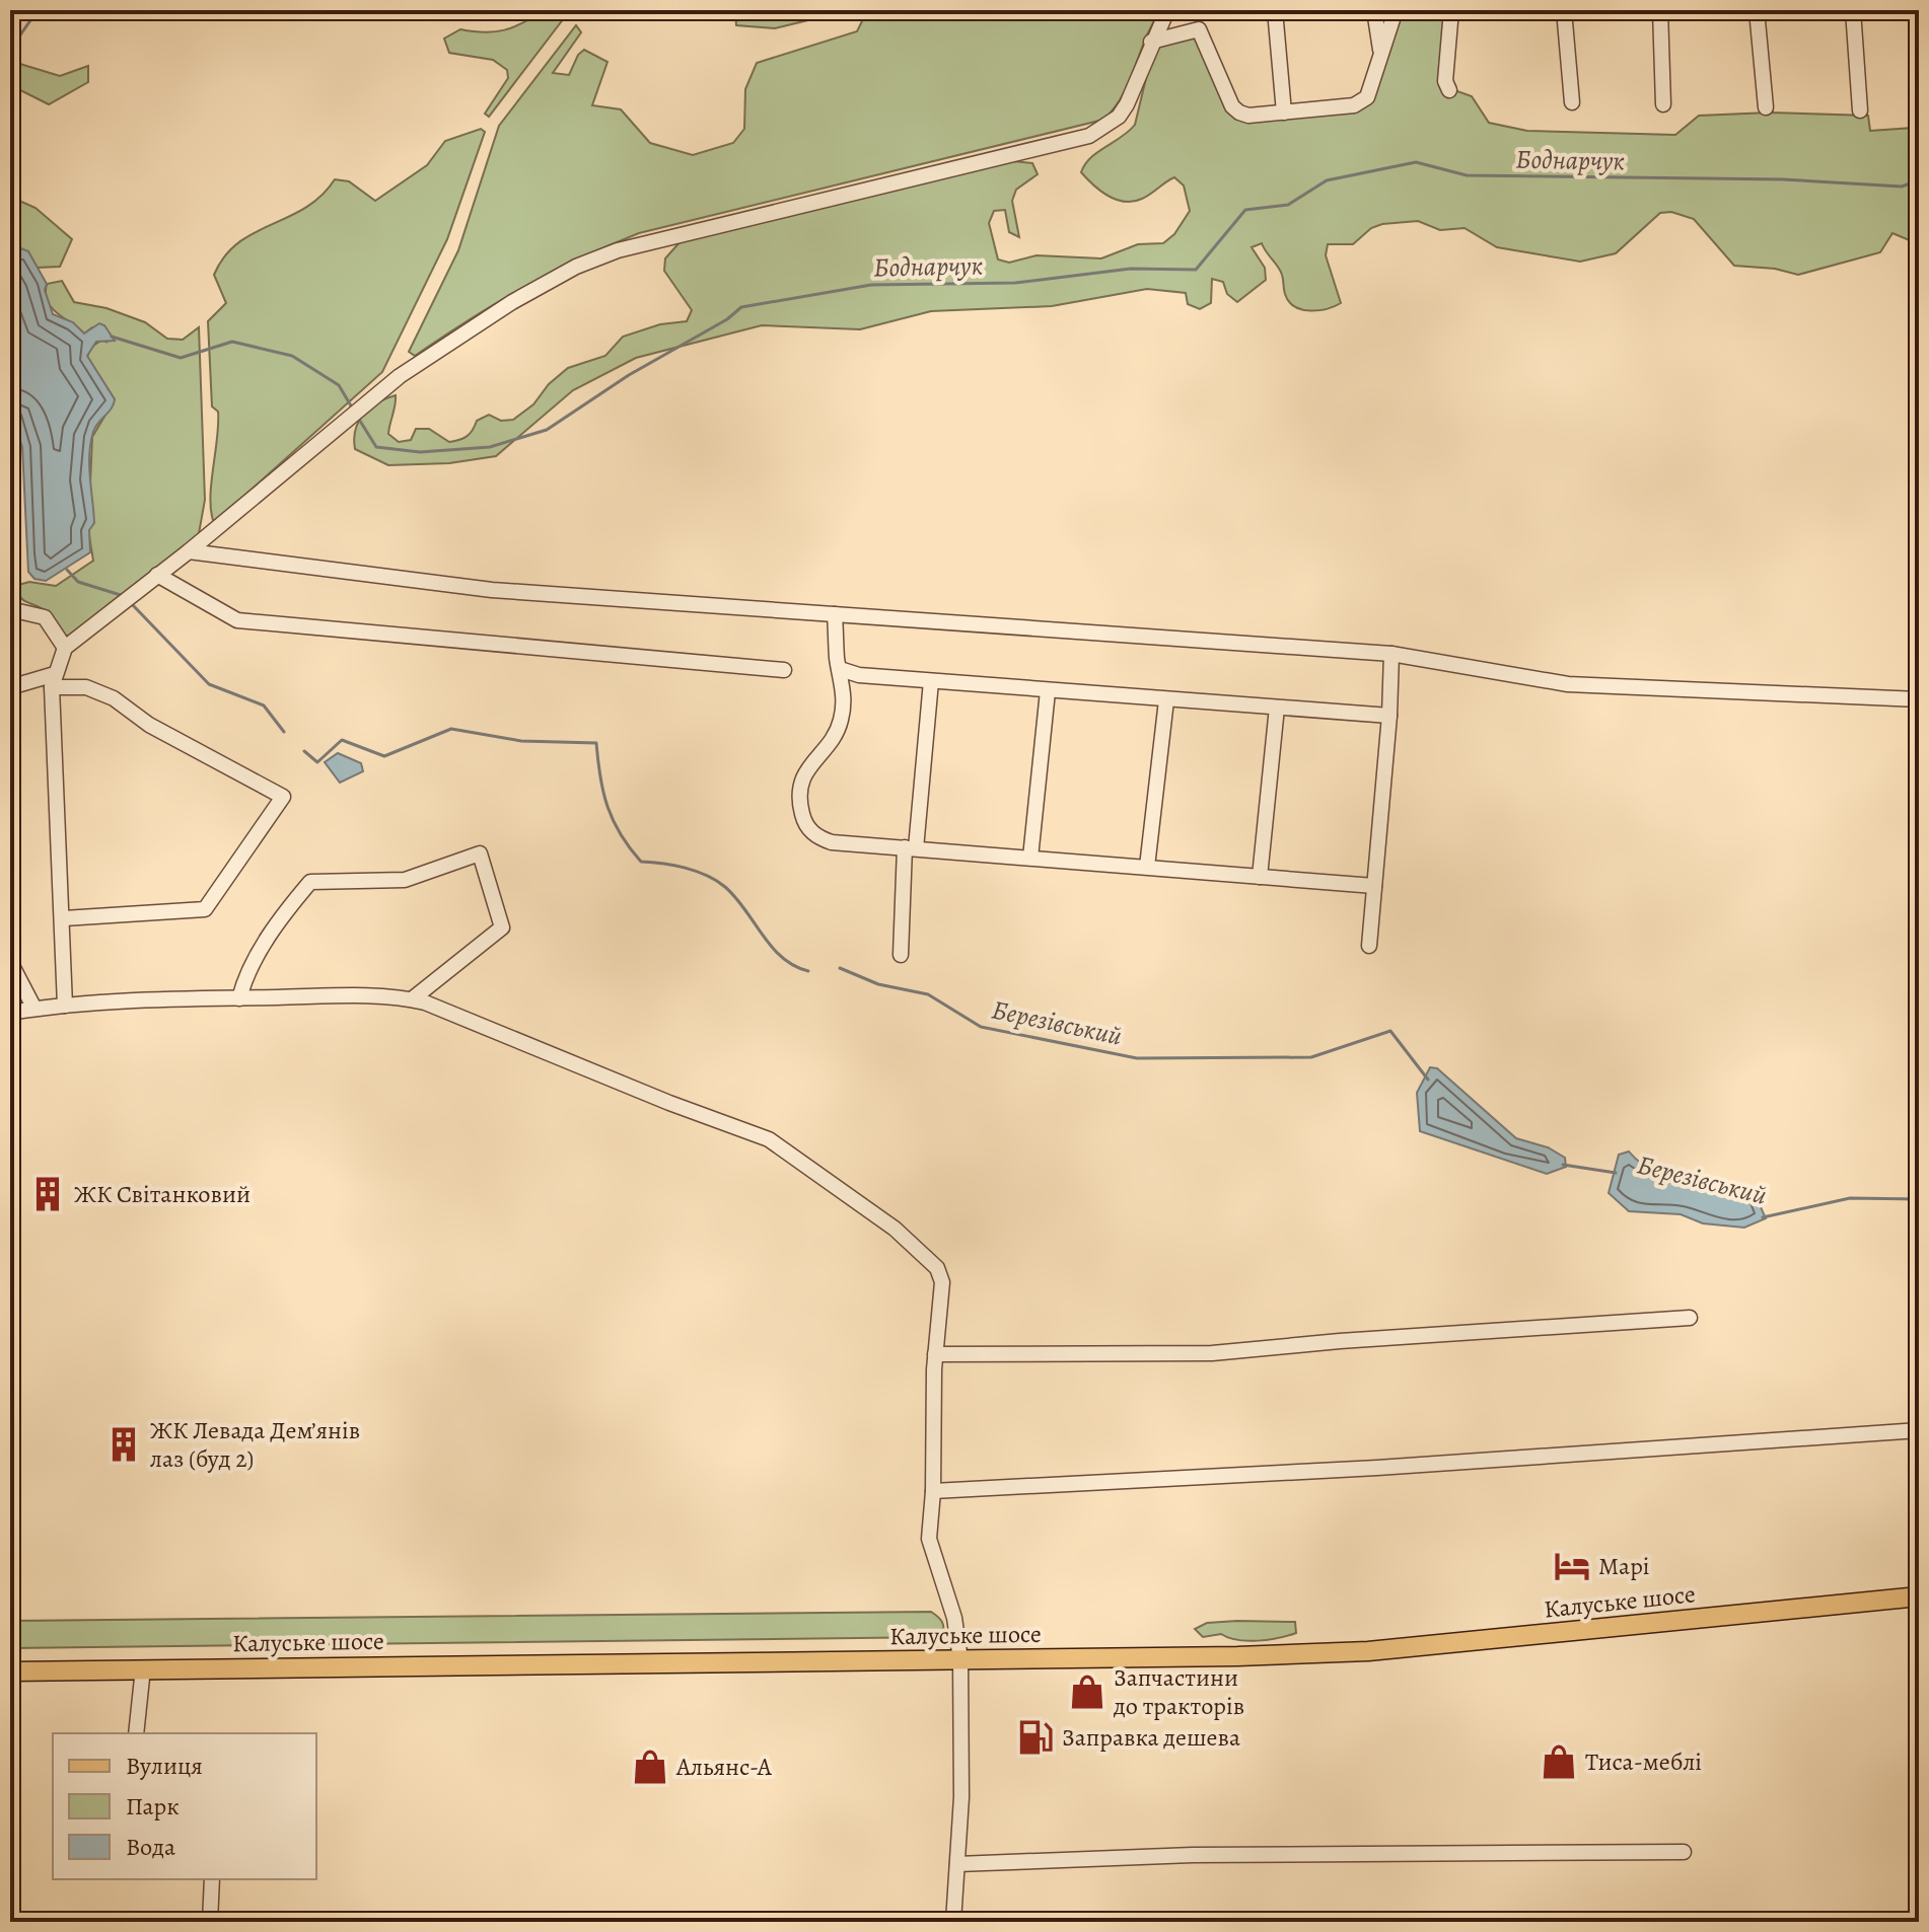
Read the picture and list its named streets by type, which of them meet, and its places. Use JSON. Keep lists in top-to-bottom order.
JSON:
{
  "streets": {
    "main road": ["Калуське шосе"]
  },
  "water": ["Боднарчук", "Березівський"],
  "places": {
    "building": ["ЖК Світанковий", "ЖК Левада Дем’янів лаз (буд 2)"],
    "hotel": ["Марі"],
    "shop": ["Запчастини до тракторів", "Тиса-меблі", "Альянс-А"],
    "fuel station": ["Заправка дешева"]
  },
  "legend": ["Вулиця", "Парк", "Вода"]
}
